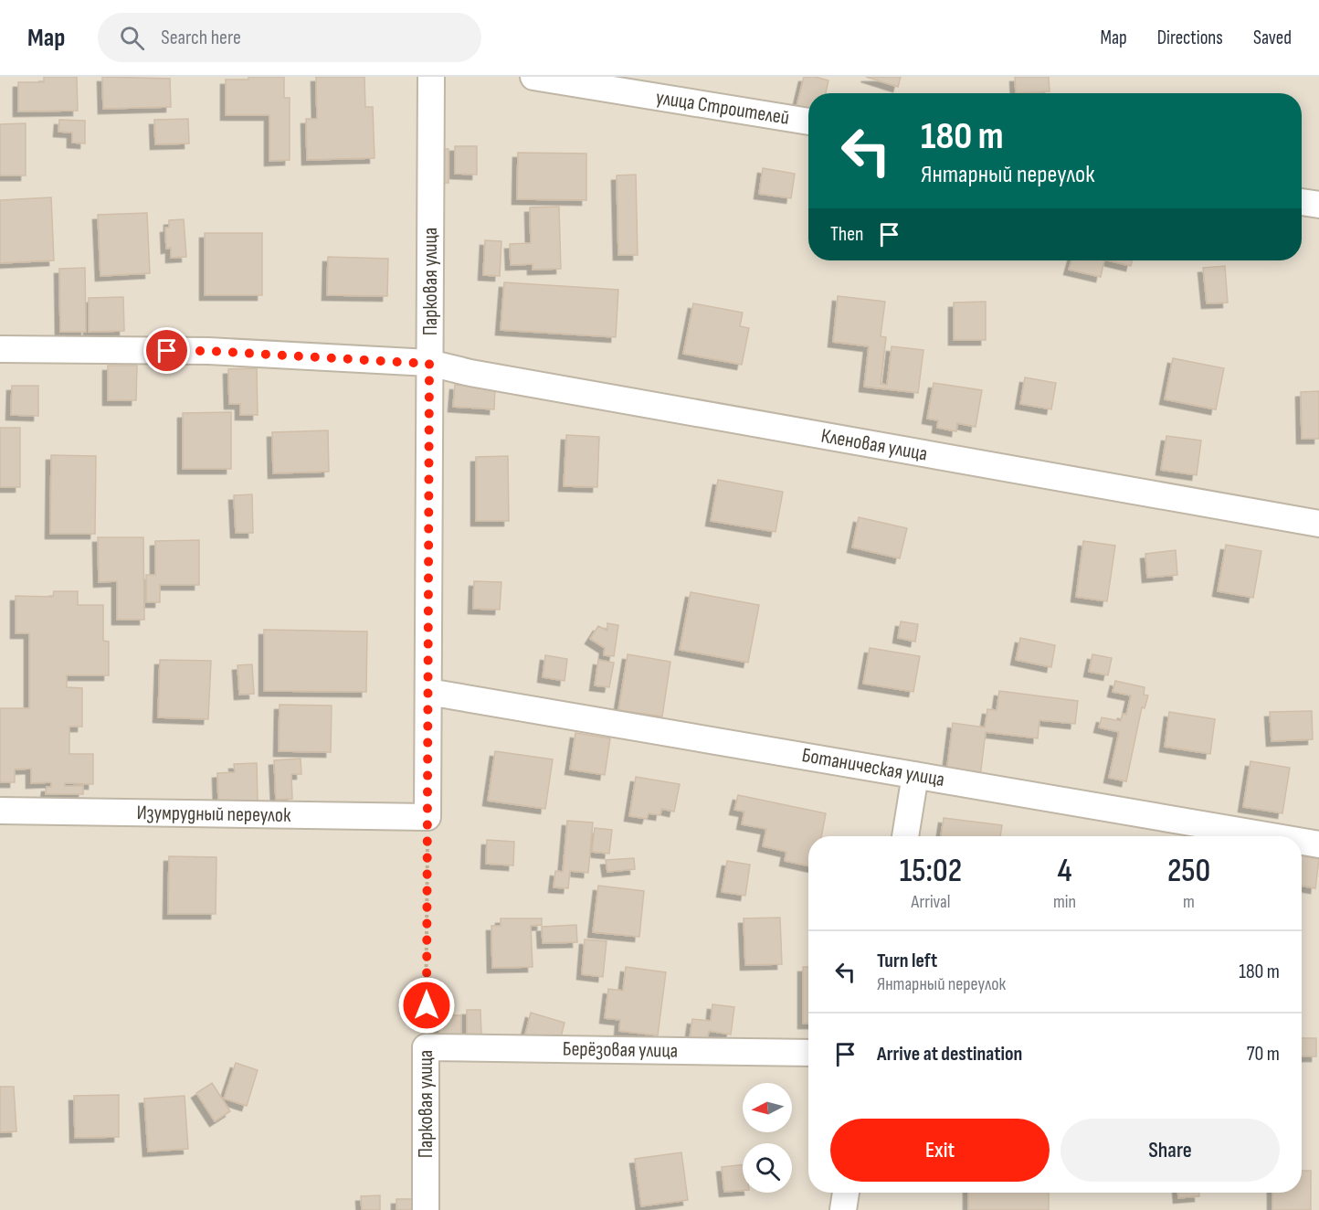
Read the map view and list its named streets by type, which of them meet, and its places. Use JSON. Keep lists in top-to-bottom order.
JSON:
{
  "streets": {
    "street": [
      "улица Строителей",
      "Парковая улица",
      "Кленовая улица",
      "Ботаническая улица",
      "Изумрудный переулок",
      "Берёзовая улица"
    ]
  },
  "crossings": [
    ["Парковая улица", "Кленовая улица"],
    ["Парковая улица", "Ботаническая улица"],
    ["Парковая улица", "Изумрудный переулок"],
    ["Парковая улица", "Берёзовая улица"]
  ],
  "north": "left",
  "page": {
    "header": "Map",
    "search": "Search here",
    "nav": ["Map", "Directions", "Saved"],
    "turn": ["180 m", "Янтарный переулок"],
    "then": "Then",
    "eta": [
      "15:02",
      "Arrival",
      "4",
      "min",
      "250",
      "m"
    ],
    "list": [
      {
        "name": "Turn left",
        "note": "Янтарный переулок",
        "value": "180 m"
      },
      {
        "name": "Arrive at destination",
        "value": "70 m"
      }
    ],
    "buttons": ["Exit", "Share"]
  }
}
